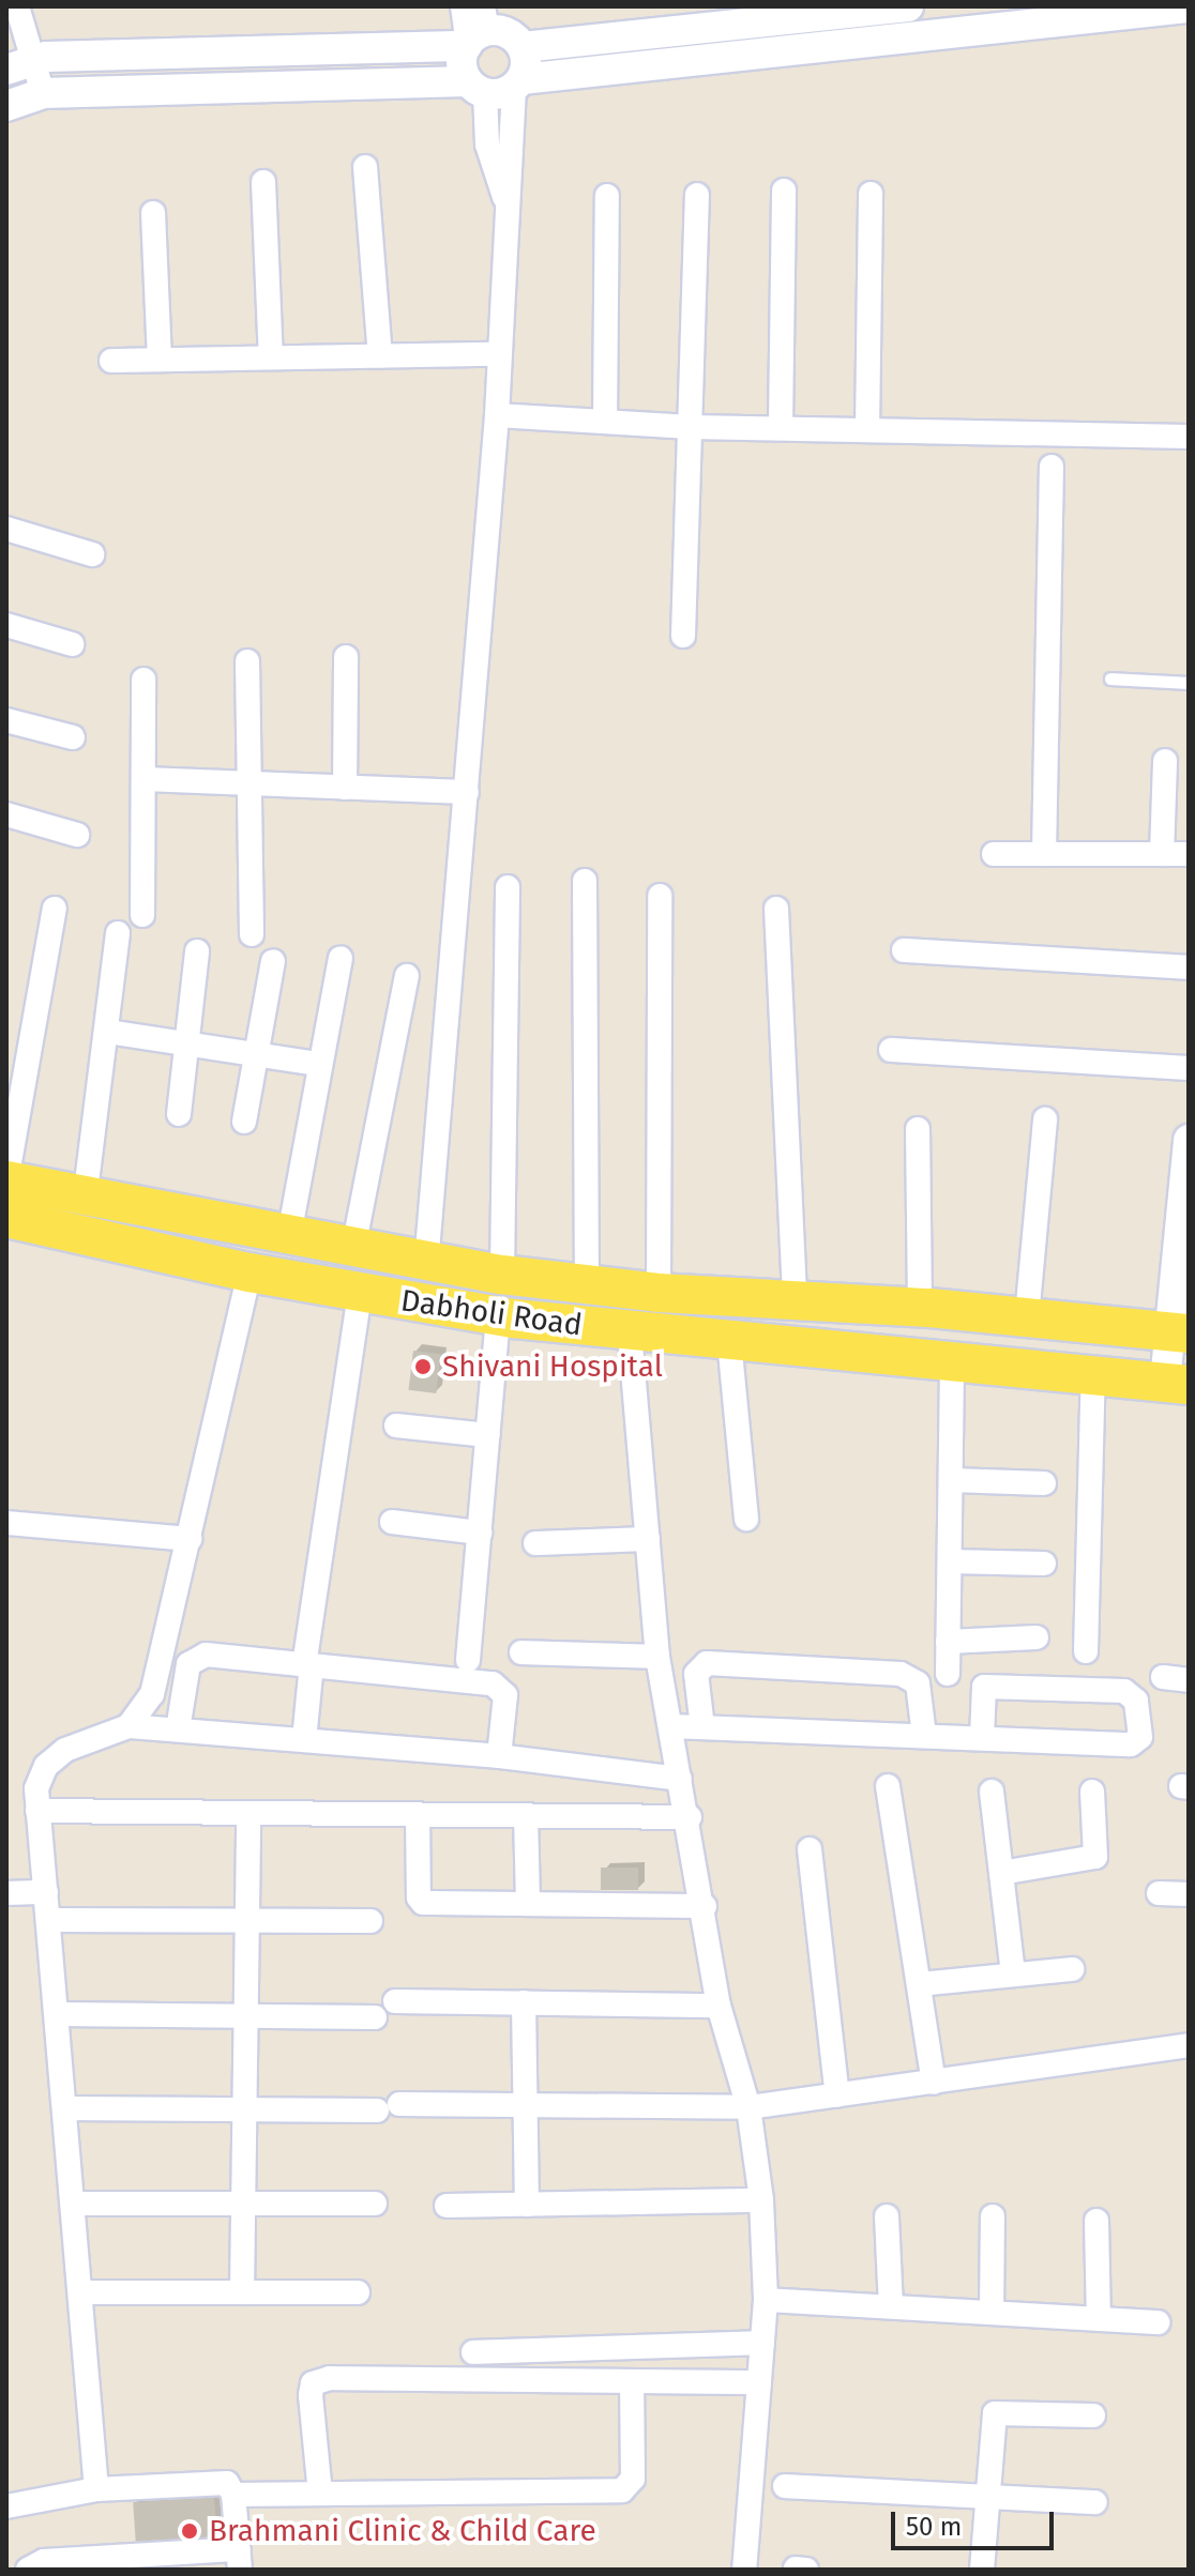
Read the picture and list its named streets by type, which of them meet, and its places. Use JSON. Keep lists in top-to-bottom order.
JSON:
{
  "streets": {
    "main road": ["Dabholi Road"]
  },
  "places": ["Shivani Hospital", "Brahmani Clinic & Child Care"],
  "scale_bar": "50 m"
}
